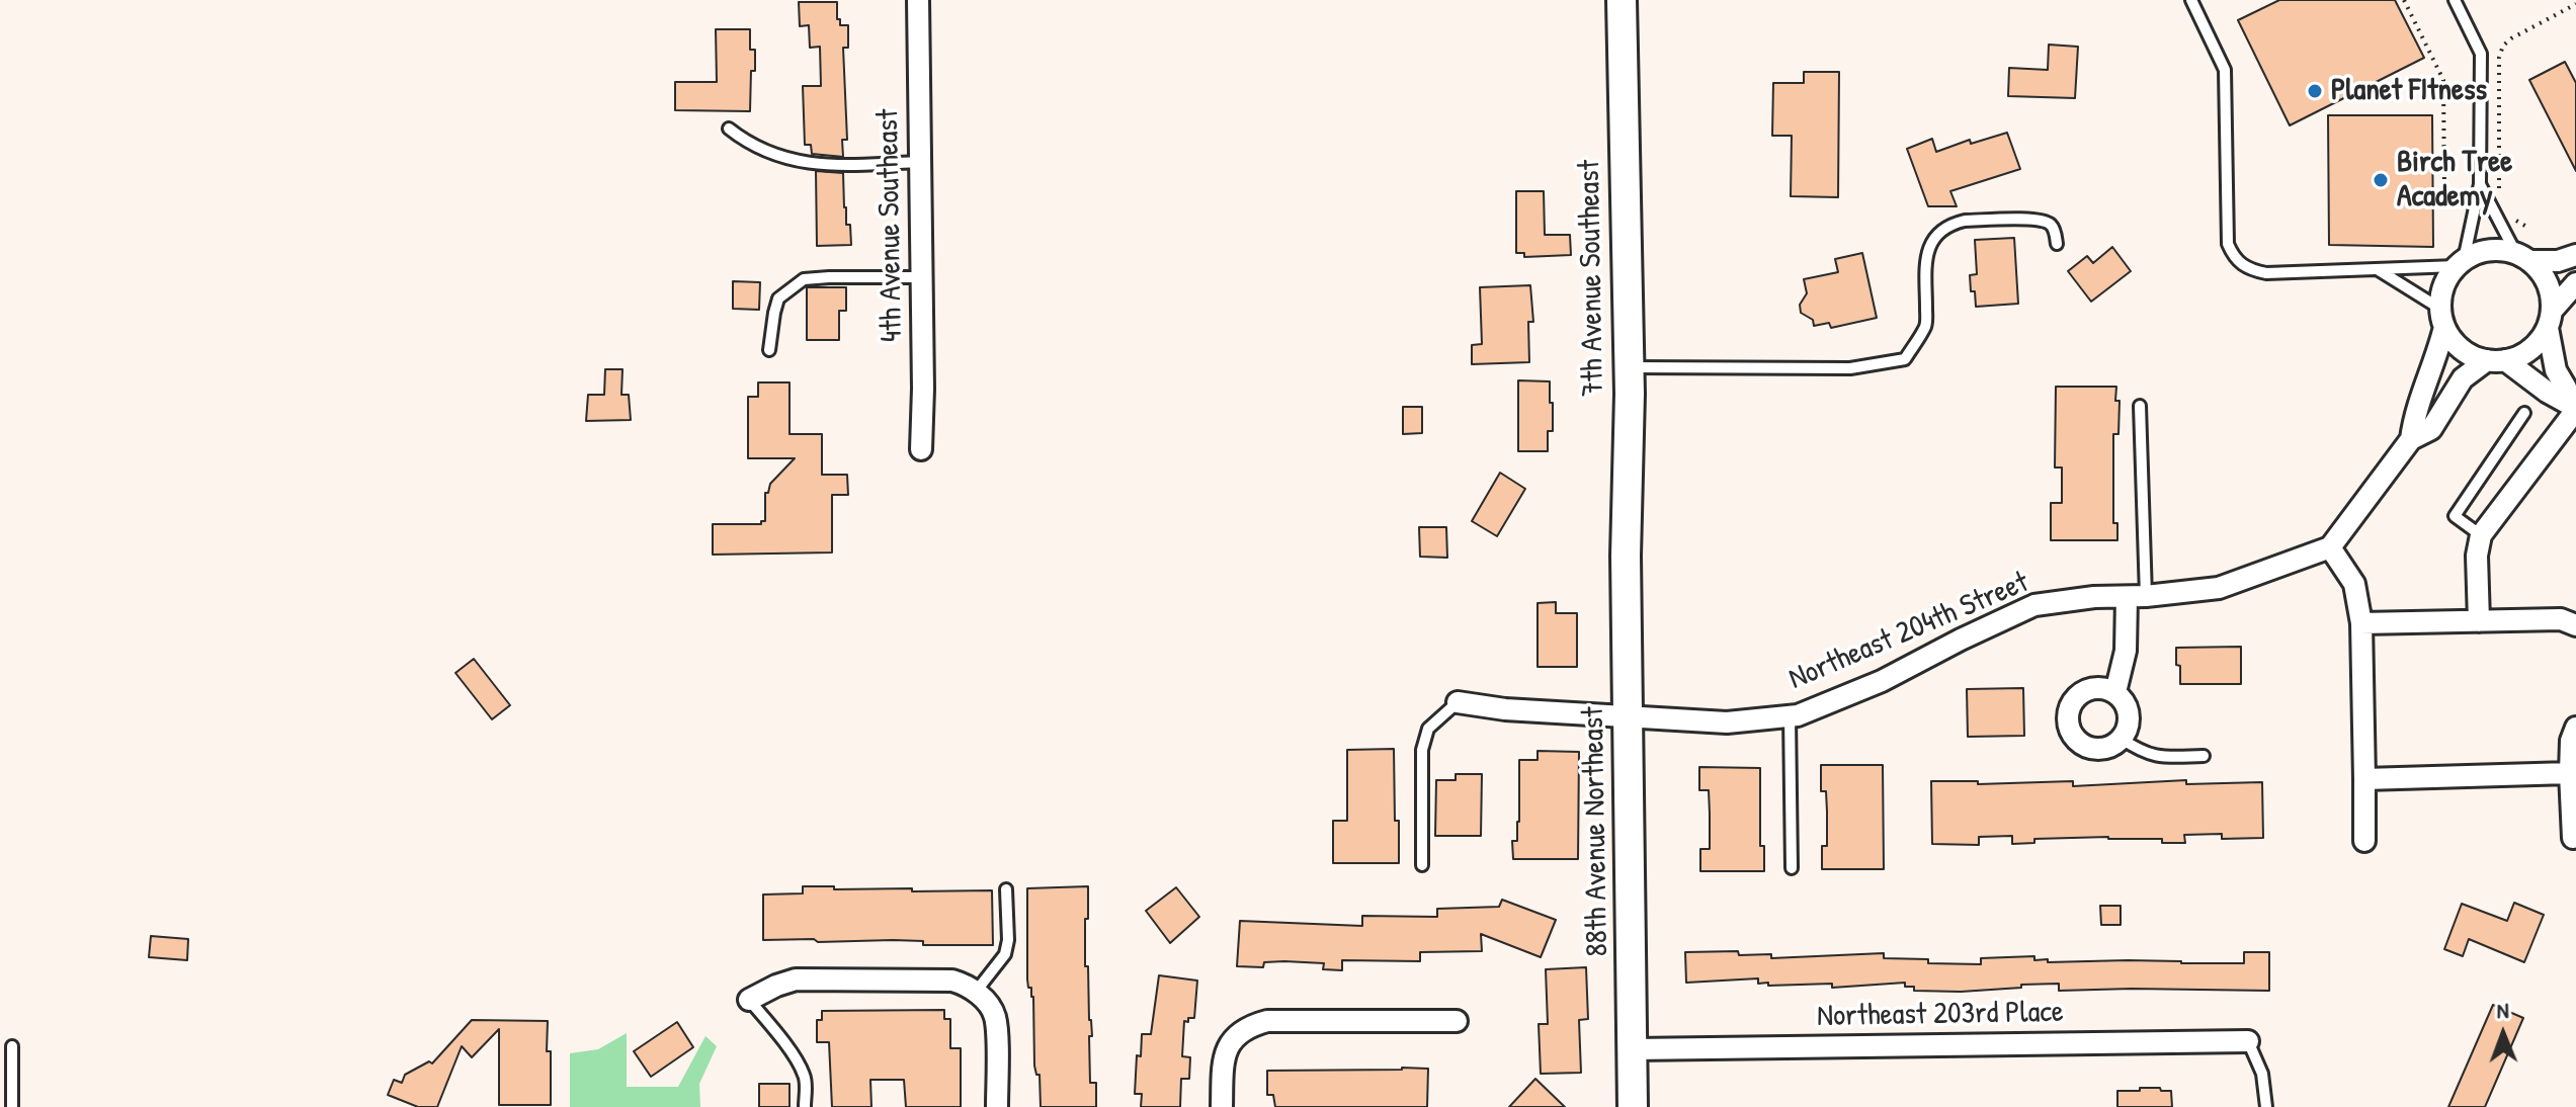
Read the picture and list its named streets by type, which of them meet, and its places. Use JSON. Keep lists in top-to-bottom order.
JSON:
{
  "streets": {
    "street": [
      "4th Avenue Southeast",
      "7th Avenue Southeast",
      "Northeast 204th Street",
      "88th Avenue Northeast",
      "Northeast 203rd Place"
    ]
  },
  "crossings": [
    ["7th Avenue Southeast", "88th Avenue Northeast"],
    ["Northeast 204th Street", "88th Avenue Northeast"],
    ["88th Avenue Northeast", "Northeast 203rd Place"]
  ],
  "places": ["Planet FItness", "Birch Tree Academy"],
  "north": "top"
}
